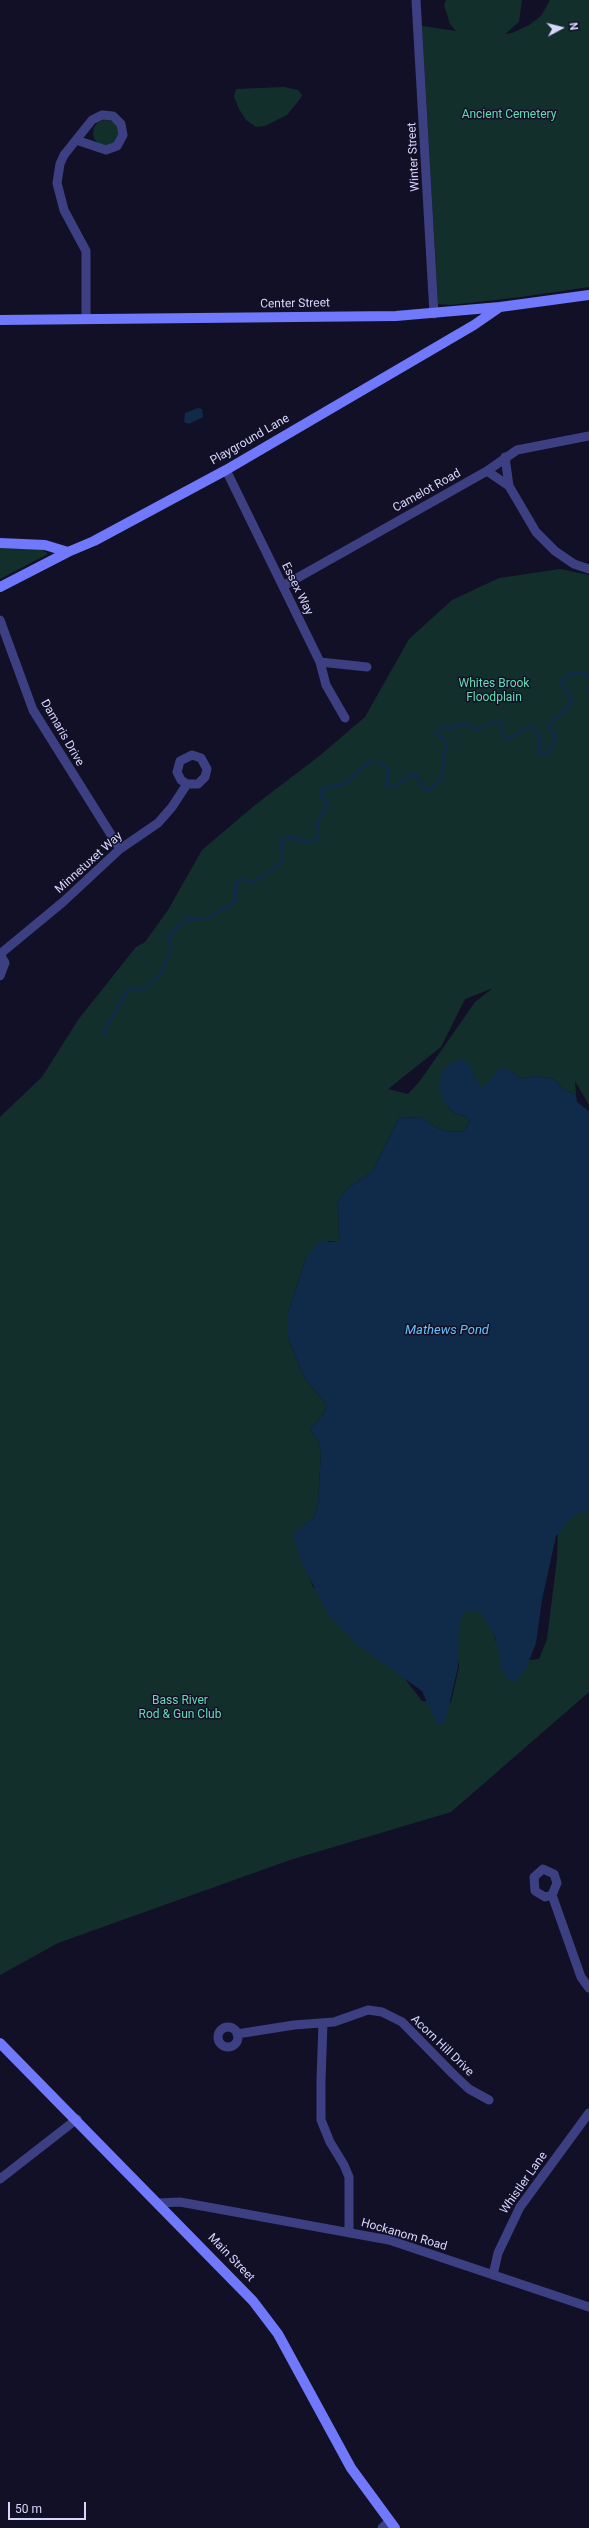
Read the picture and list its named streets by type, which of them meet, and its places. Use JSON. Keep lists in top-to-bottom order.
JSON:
{
  "streets": {
    "street": [
      "Winter Street",
      "Center Street",
      "Playground Lane",
      "Camelot Road",
      "Essex Way",
      "Damaris Drive",
      "Minnetuxet Way",
      "Acorn Hill Drive",
      "Whistler Lane",
      "Hockanom Road",
      "Main Street"
    ]
  },
  "crossings": [
    ["Winter Street", "Center Street"],
    ["Center Street", "Playground Lane"],
    ["Playground Lane", "Essex Way"],
    ["Camelot Road", "Essex Way"],
    ["Damaris Drive", "Minnetuxet Way"],
    ["Whistler Lane", "Hockanom Road"],
    ["Hockanom Road", "Main Street"]
  ],
  "water": ["Mathews Pond"],
  "parks": ["Ancient Cemetery", "Whites Brook Floodplain", "Bass River Rod & Gun Club"],
  "scale_bar": "50 m",
  "north": "right"
}
